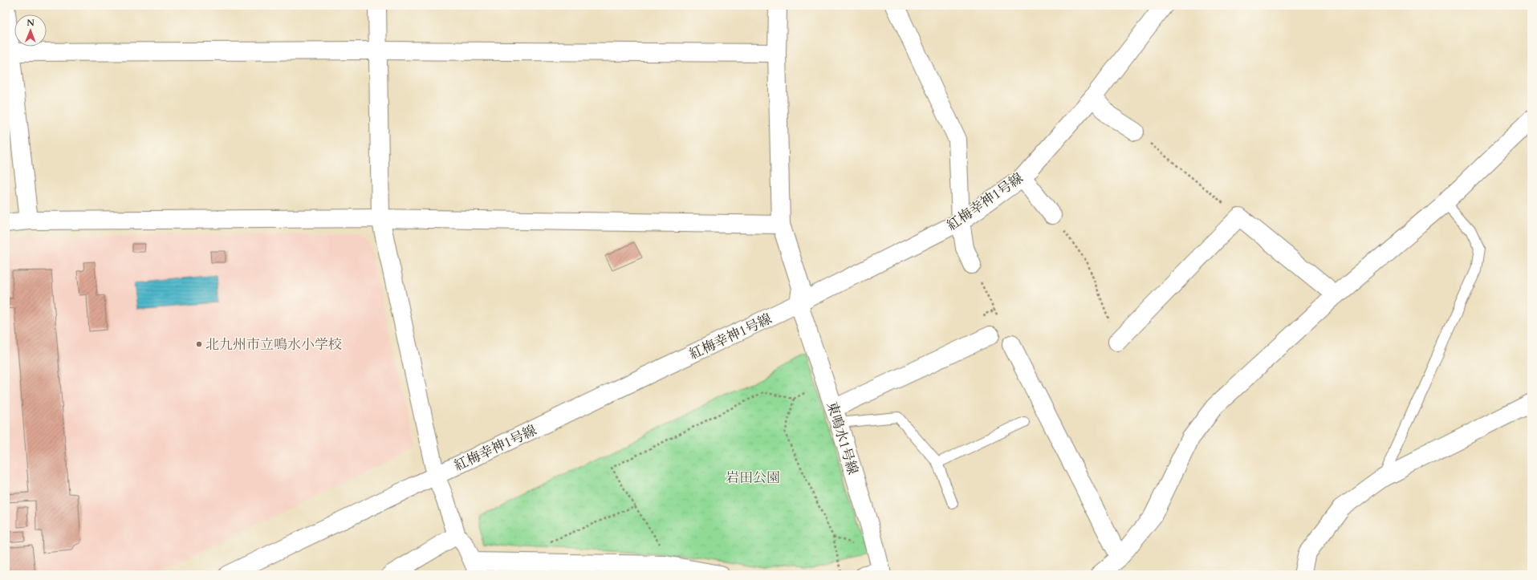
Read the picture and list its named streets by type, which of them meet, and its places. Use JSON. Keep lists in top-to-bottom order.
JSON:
{
  "streets": {
    "street": ["紅梅幸神1号線", "東鳴水1号線"]
  },
  "crossings": [
    ["紅梅幸神1号線", "東鳴水1号線"]
  ],
  "parks": ["岩田公園"],
  "places": ["北九州市立鳴水小学校"],
  "north": "top"
}
